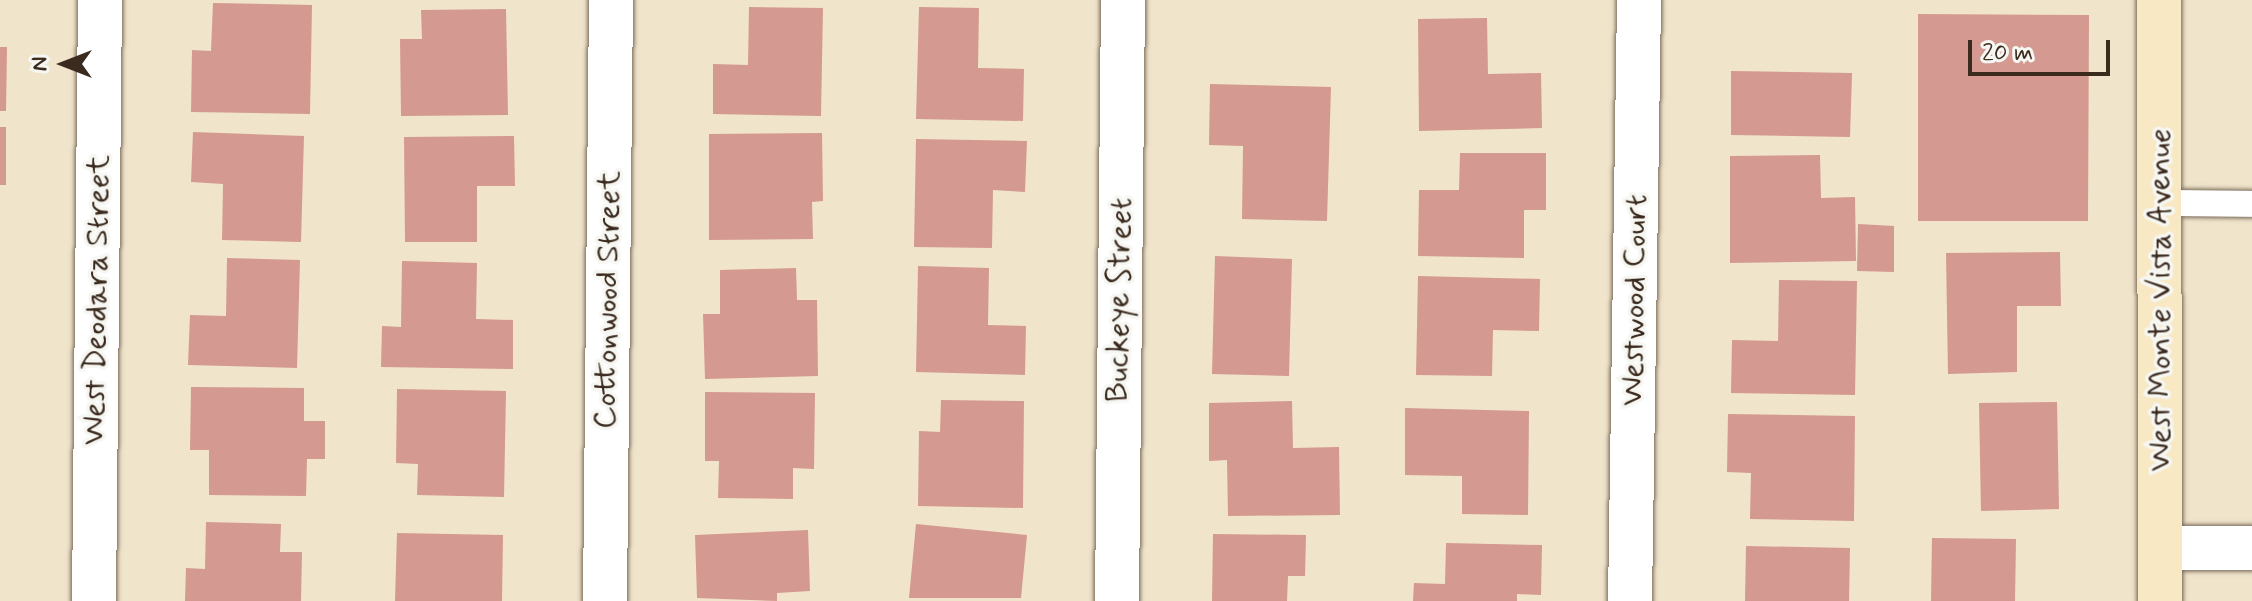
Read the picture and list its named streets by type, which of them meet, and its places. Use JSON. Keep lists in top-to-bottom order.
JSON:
{
  "streets": {
    "street": [
      "West Deodara Street",
      "Cottonwood Street",
      "Buckeye Street",
      "Westwood Court",
      "West Monte Vista Avenue"
    ]
  },
  "scale_bar": "20 m",
  "north": "left"
}
